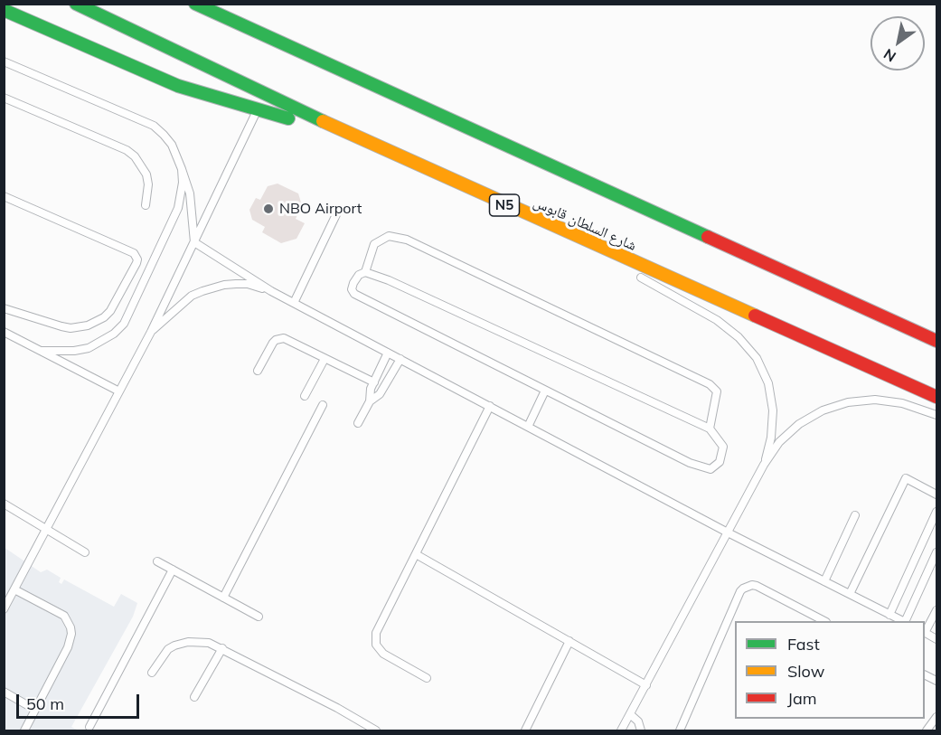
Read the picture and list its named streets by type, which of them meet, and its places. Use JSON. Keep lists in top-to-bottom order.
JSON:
{
  "streets": {
    "highway": ["N5", "شارع السلطان قابوس"]
  },
  "places": ["NBO Airport"],
  "legend": ["Fast", "Slow", "Jam"],
  "scale_bar": "50 m",
  "north": "bottom left"
}
